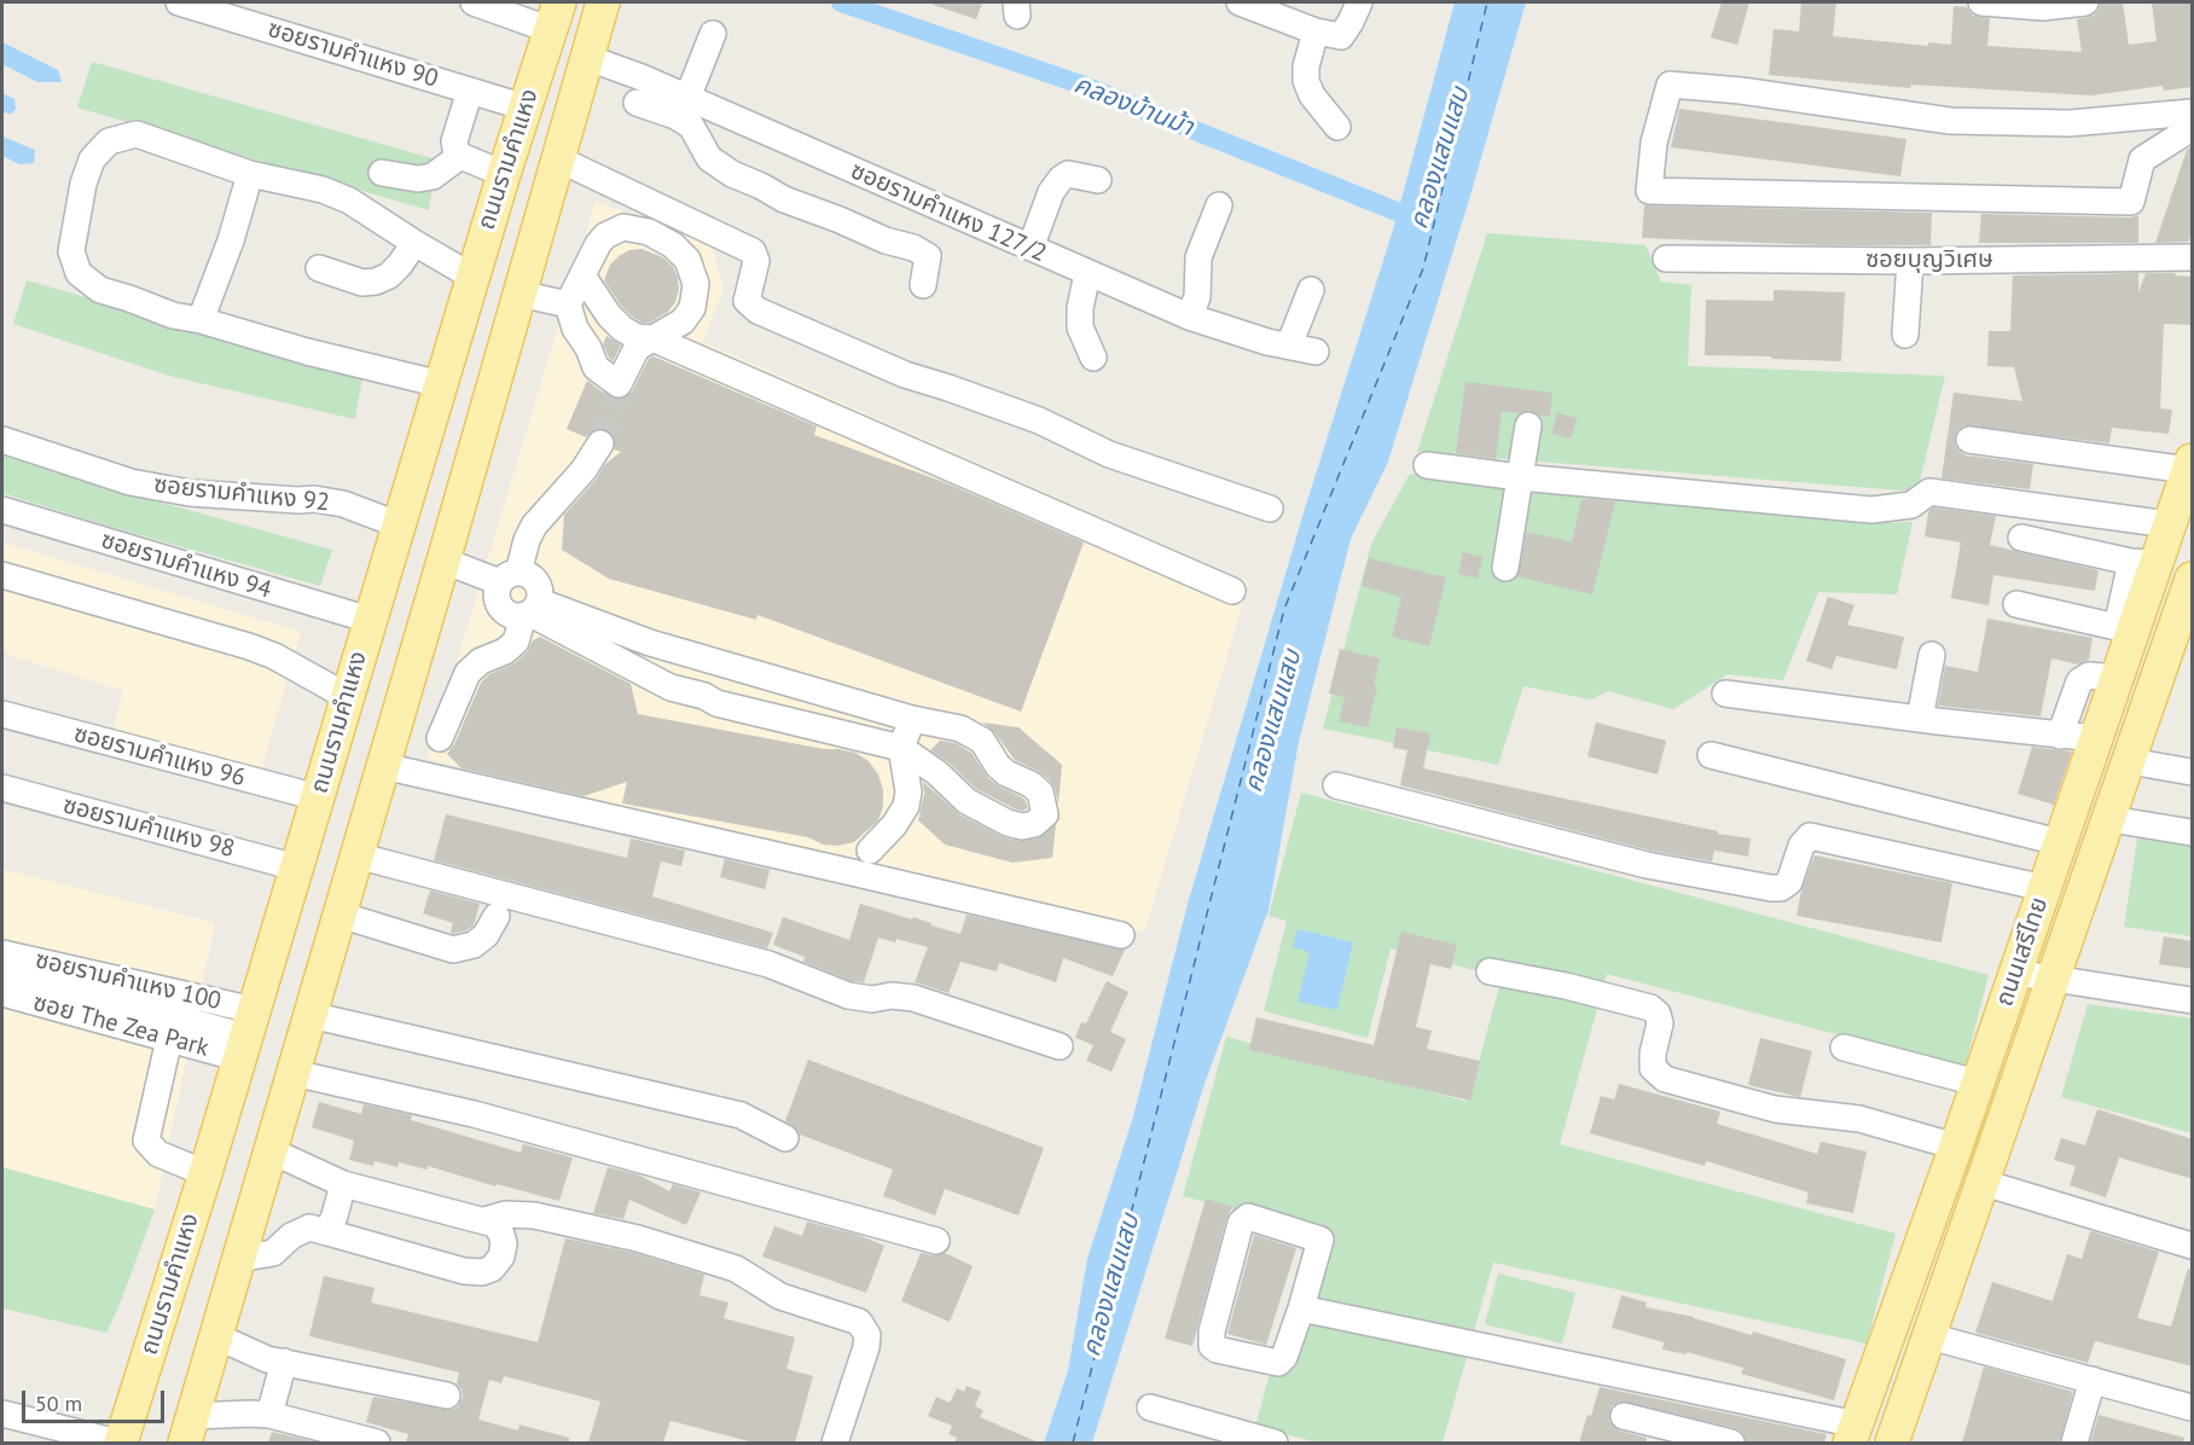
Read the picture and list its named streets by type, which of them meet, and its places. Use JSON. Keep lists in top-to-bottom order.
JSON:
{
  "streets": {
    "main road": ["ถนนรามคำแหง", "ถนนเสรีไทย"],
    "street": [
      "ซอยรามคำแหง 90",
      "ซอยรามคำแหง 127/2",
      "ซอยบุญวิเศษ",
      "ซอยรามคําแหง 92",
      "ซอยรามคําแหง 94",
      "ซอยรามคําแหง 96",
      "ซอยรามคําแหง 98",
      "ซอยรามคำแหง 100",
      "ซอย The Zea Park"
    ]
  },
  "crossings": [
    ["ซอยรามคำแหง 90", "ถนนรามคำแหง"],
    ["ถนนรามคำแหง", "ซอยรามคำแหง 127/2"],
    ["ถนนรามคำแหง", "ซอยรามคําแหง 92"],
    ["ถนนรามคำแหง", "ซอยรามคําแหง 94"],
    ["ถนนรามคำแหง", "ซอยรามคําแหง 96"],
    ["ถนนรามคำแหง", "ซอยรามคําแหง 98"],
    ["ถนนรามคำแหง", "ซอยรามคำแหง 100"],
    ["ถนนรามคำแหง", "ซอย The Zea Park"],
    ["ซอยรามคำแหง 100", "ซอย The Zea Park"]
  ],
  "water": ["คลองบ้านม้า", "คลองแสนแสบ"],
  "scale_bar": "50 m"
}
